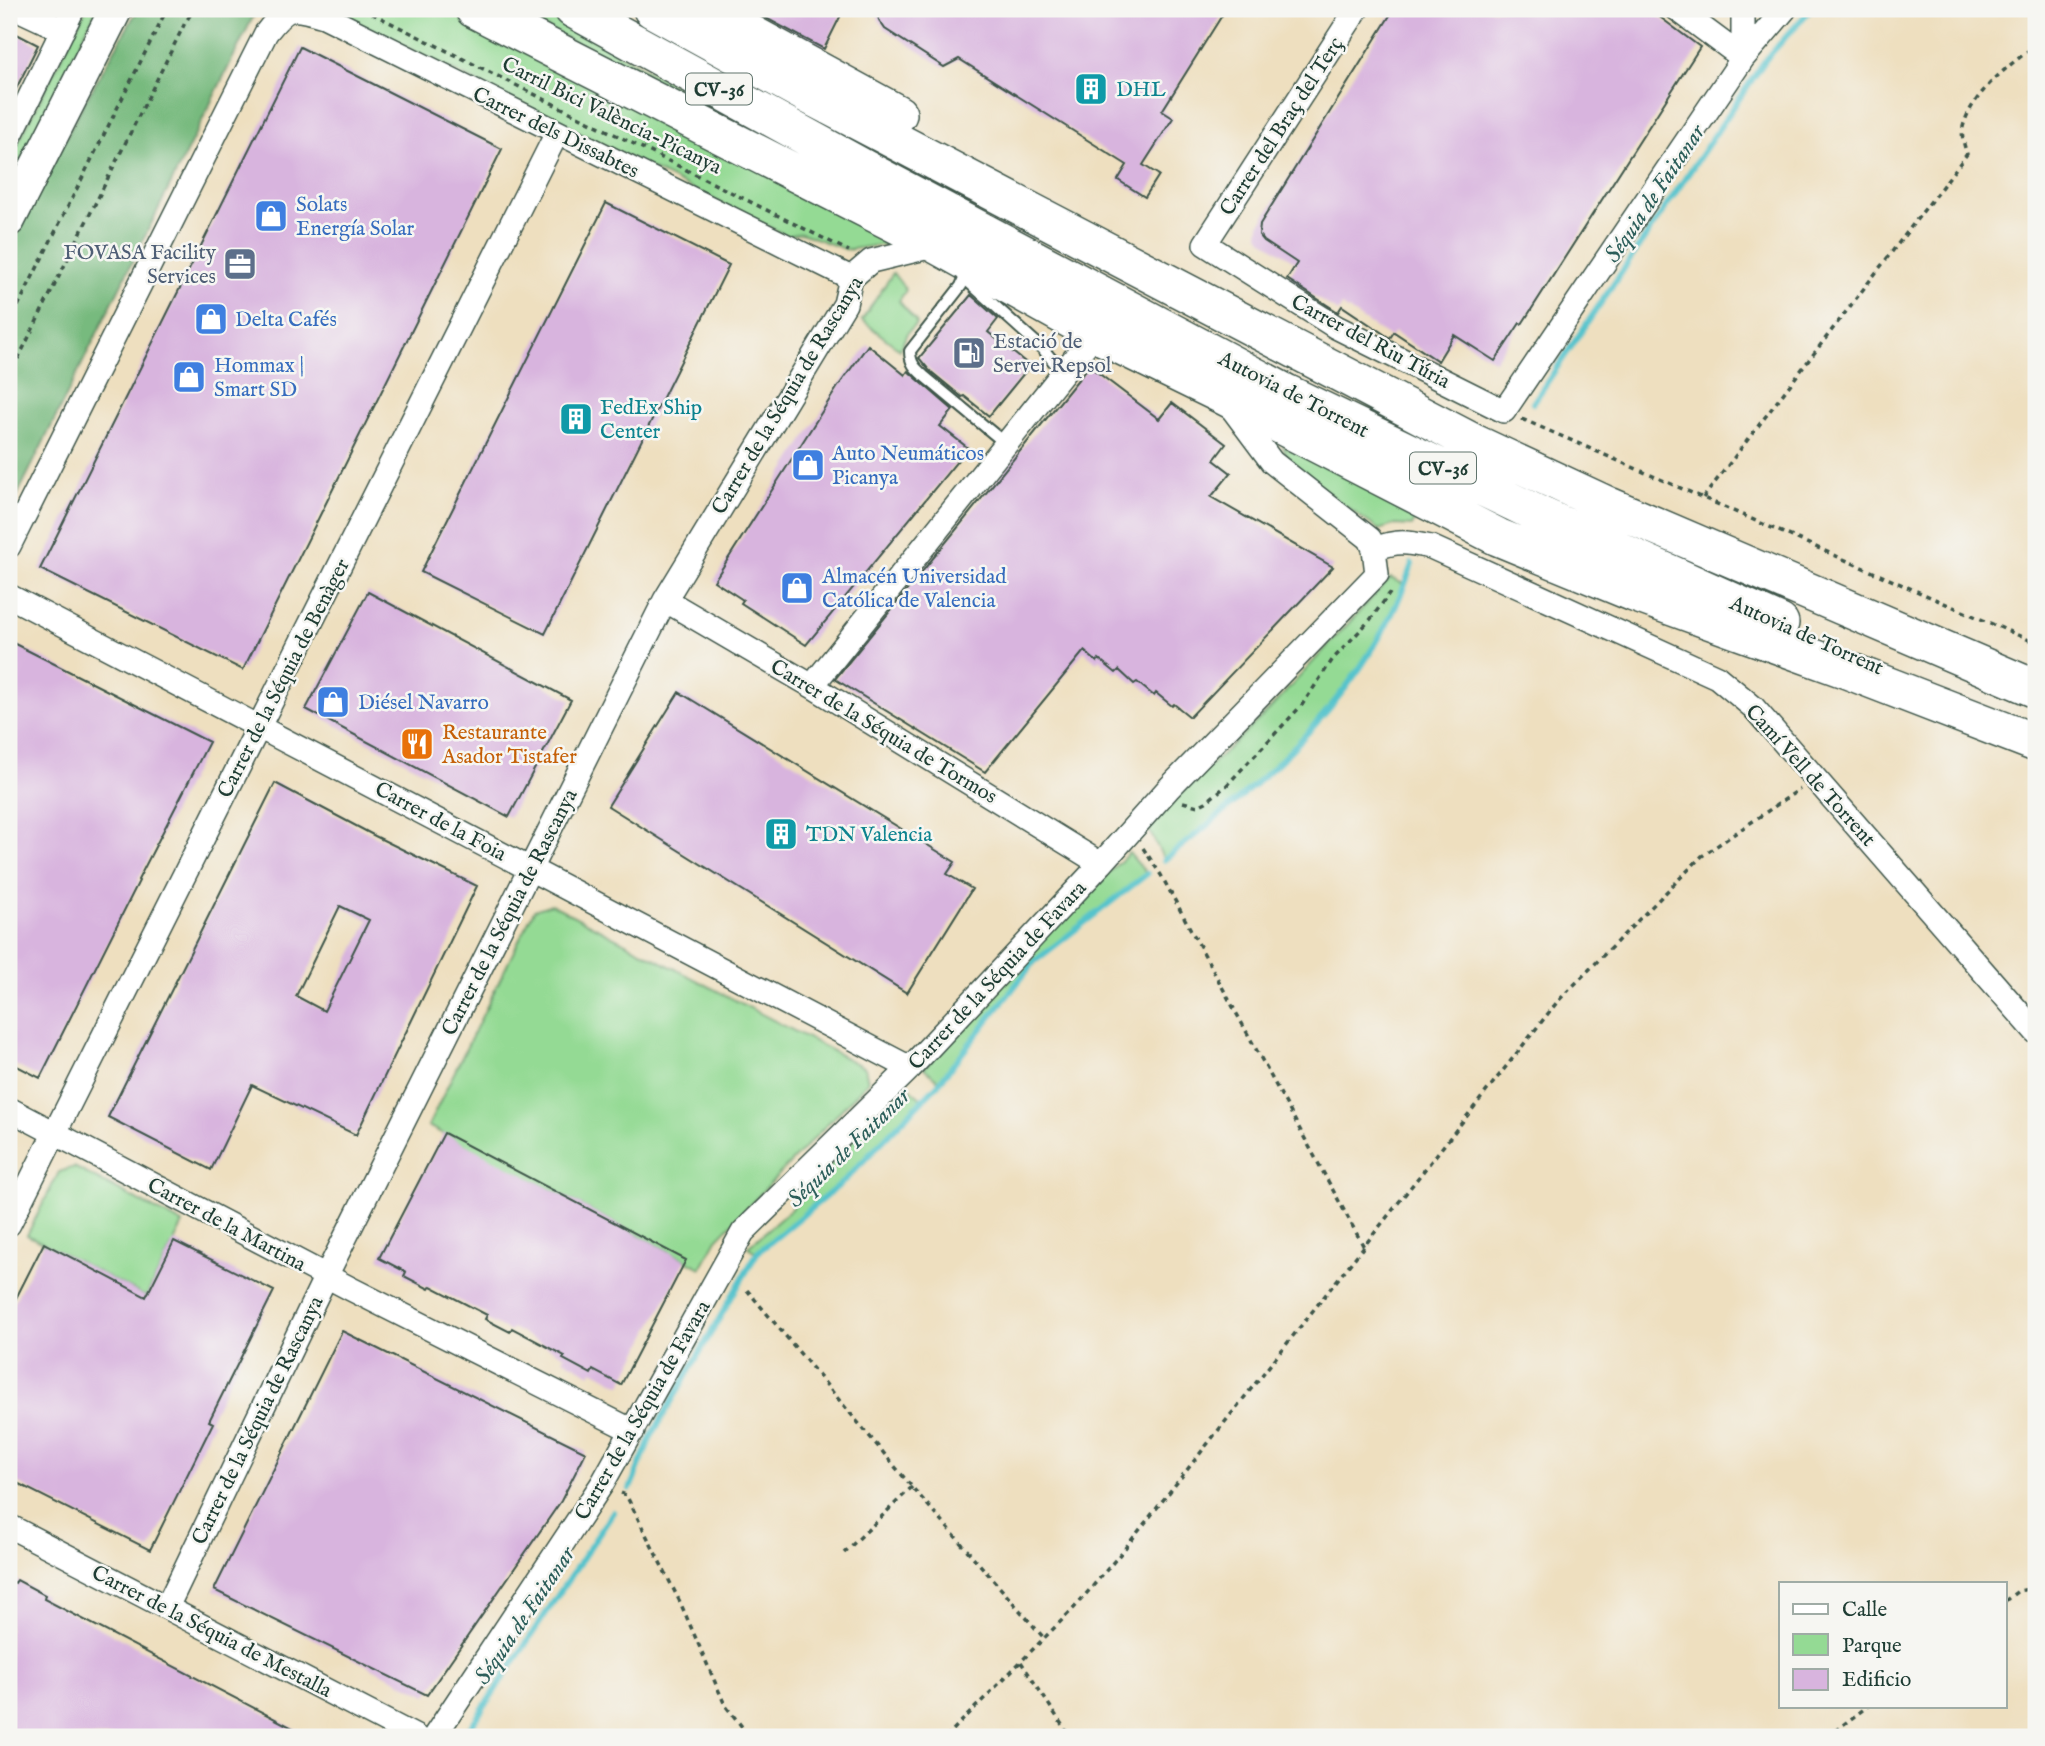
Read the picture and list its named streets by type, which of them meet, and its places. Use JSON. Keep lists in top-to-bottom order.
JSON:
{
  "streets": {
    "highway": ["CV-36", "Autovia de Torrent"],
    "street": [
      "Carrer del Braç del Terç",
      "Carrer dels Dissabtes",
      "Carrer del Riu Túria",
      "Carrer de la Séquia de Rascanya",
      "Carrer de la Séquia de Benàger",
      "Carrer de la Séquia de Tormos",
      "Camí Vell de Torrent",
      "Carrer de la Foia",
      "Carrer de la Séquia de Favara",
      "Carrer de la Martina",
      "Carrer de la Séquia de Mestalla"
    ],
    "path": ["Carril Bici València-Picanya"]
  },
  "crossings": [
    ["Carrer del Braç del Terç", "Carrer del Riu Túria"],
    ["Carrer dels Dissabtes", "Carrer de la Séquia de Rascanya"],
    ["Carrer dels Dissabtes", "Carrer de la Séquia de Benàger"],
    ["Carrer de la Séquia de Rascanya", "Carrer de la Séquia de Tormos"],
    ["Carrer de la Séquia de Rascanya", "Carrer de la Foia"],
    ["Carrer de la Séquia de Rascanya", "Carrer de la Martina"],
    ["Carrer de la Séquia de Rascanya", "Carrer de la Séquia de Mestalla"],
    ["Carrer de la Séquia de Benàger", "Carrer de la Foia"],
    ["Carrer de la Séquia de Benàger", "Carrer de la Martina"],
    ["Carrer de la Séquia de Tormos", "Carrer de la Séquia de Favara"],
    ["Camí Vell de Torrent", "Carrer de la Séquia de Favara"],
    ["Carrer de la Foia", "Carrer de la Séquia de Favara"],
    ["Carrer de la Séquia de Favara", "Carrer de la Martina"]
  ],
  "water": ["Séquia de Faitanar"],
  "places": {
    "building": ["DHL", "FedEx Ship Center", "TDN Valencia"],
    "shop": [
      "Solats Energía Solar",
      "Delta Cafés",
      "Hommax | Smart SD",
      "Auto Neumáticos Picanya",
      "Almacén Universidad Católica de Valencia",
      "Diésel Navarro"
    ],
    "office": ["FOVASA Facility Services"],
    "fuel station": ["Estació de Servei Repsol"],
    "restaurant": ["Restaurante Asador Tistafer"]
  },
  "legend": ["Calle", "Parque", "Edificio"]
}
